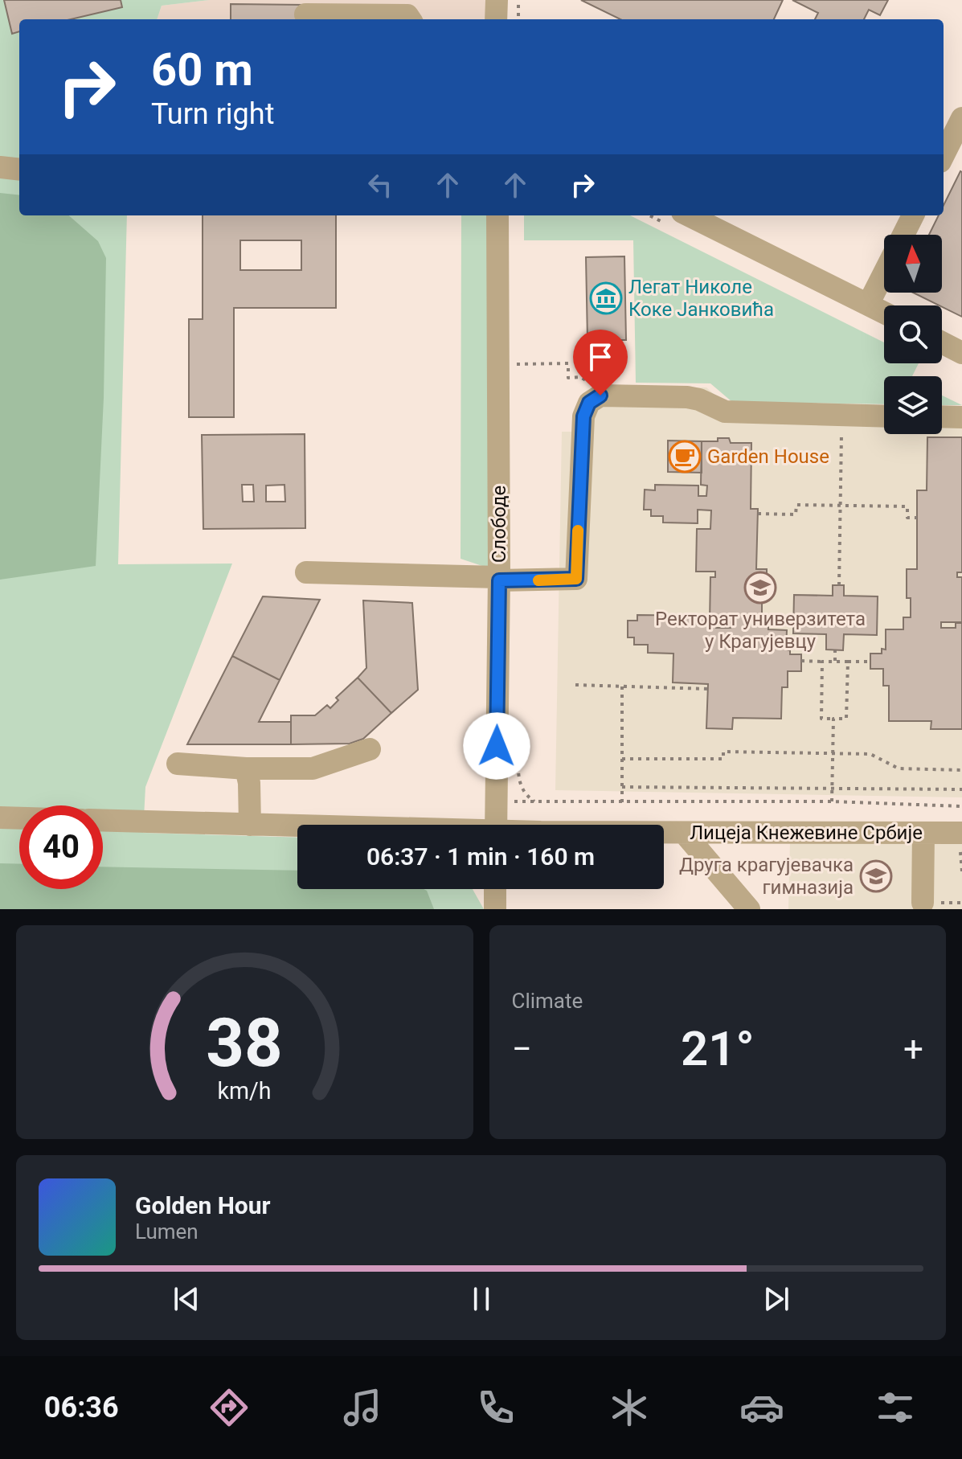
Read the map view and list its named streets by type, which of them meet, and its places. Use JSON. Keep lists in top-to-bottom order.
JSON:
{
  "streets": {
    "street": ["Слободе", "Лицеја Кнежевине Србије"]
  },
  "places": {
    "museum": ["Легат Николе Коке Јанковића"],
    "cafe": ["Garden House"],
    "school or university": ["Ректорат универзитета у Крагујевцу", "Друга крагујевачка гимназија"]
  },
  "north": "top",
  "page": {
    "turn": ["60 m", "Turn right"],
    "limit": "40",
    "trip": "06:37 · 1 min · 160 m",
    "tile": "Climate",
    "heat": ["−", "21°", "+"],
    "song": ["Golden Hour", "Lumen"],
    "tabs": "06:36",
    "gauge": ["38", "km/h"]
  }
}
